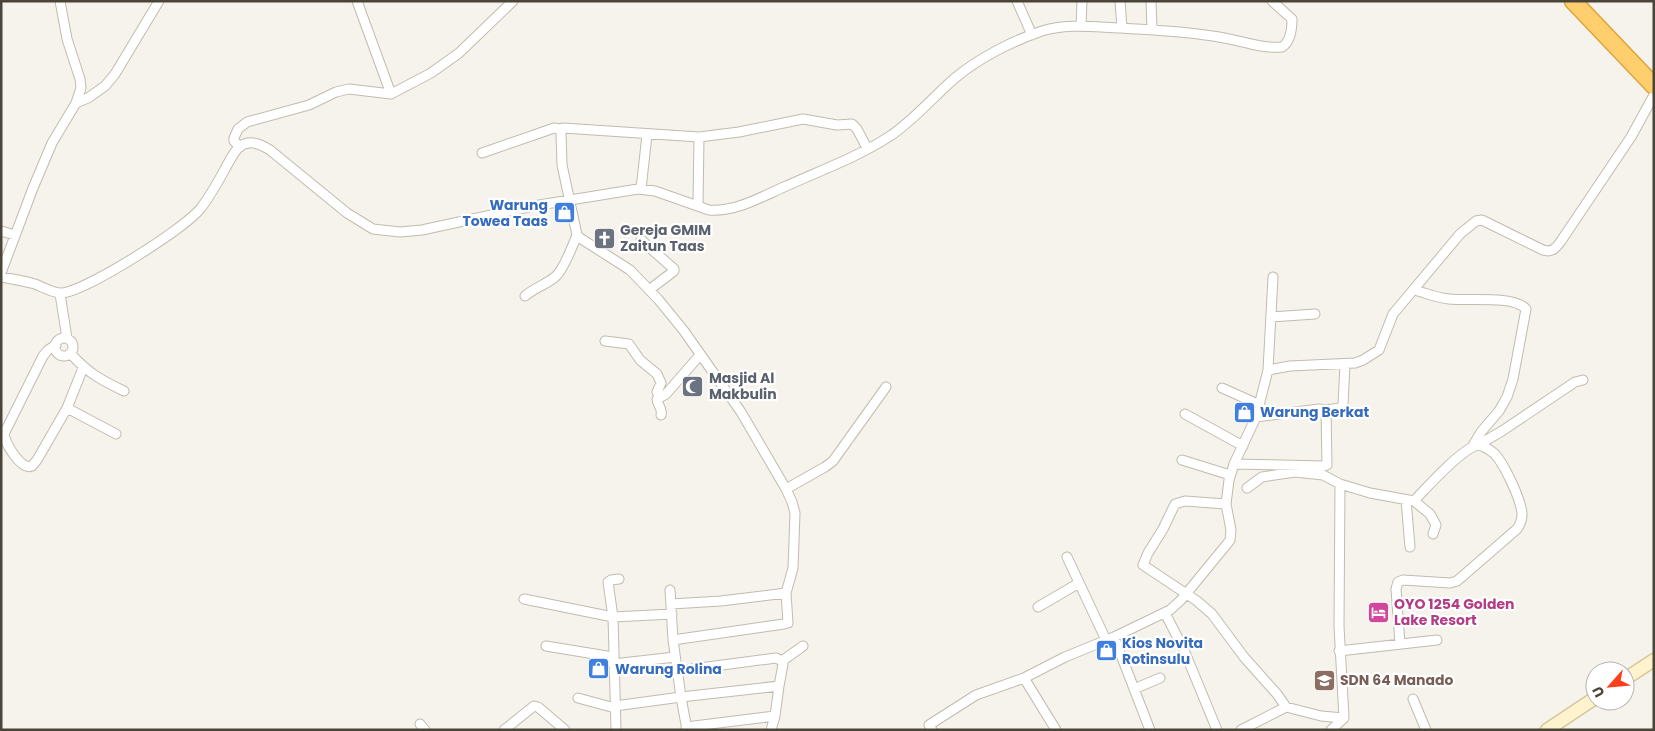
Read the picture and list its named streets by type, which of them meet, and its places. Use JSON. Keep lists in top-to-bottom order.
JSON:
{
  "places": {
    "shop": [
      "Warung Towea Taas",
      "Warung Berkat",
      "Kios Novita Rotinsulu",
      "Warung Rolina"
    ],
    "church": ["Gereja GMIM Zaitun Taas"],
    "mosque": ["Masjid Al Makbulin"],
    "hotel": ["OYO 1254 Golden Lake Resort"],
    "school or university": ["SDN 64 Manado"]
  },
  "north": "bottom left"
}
